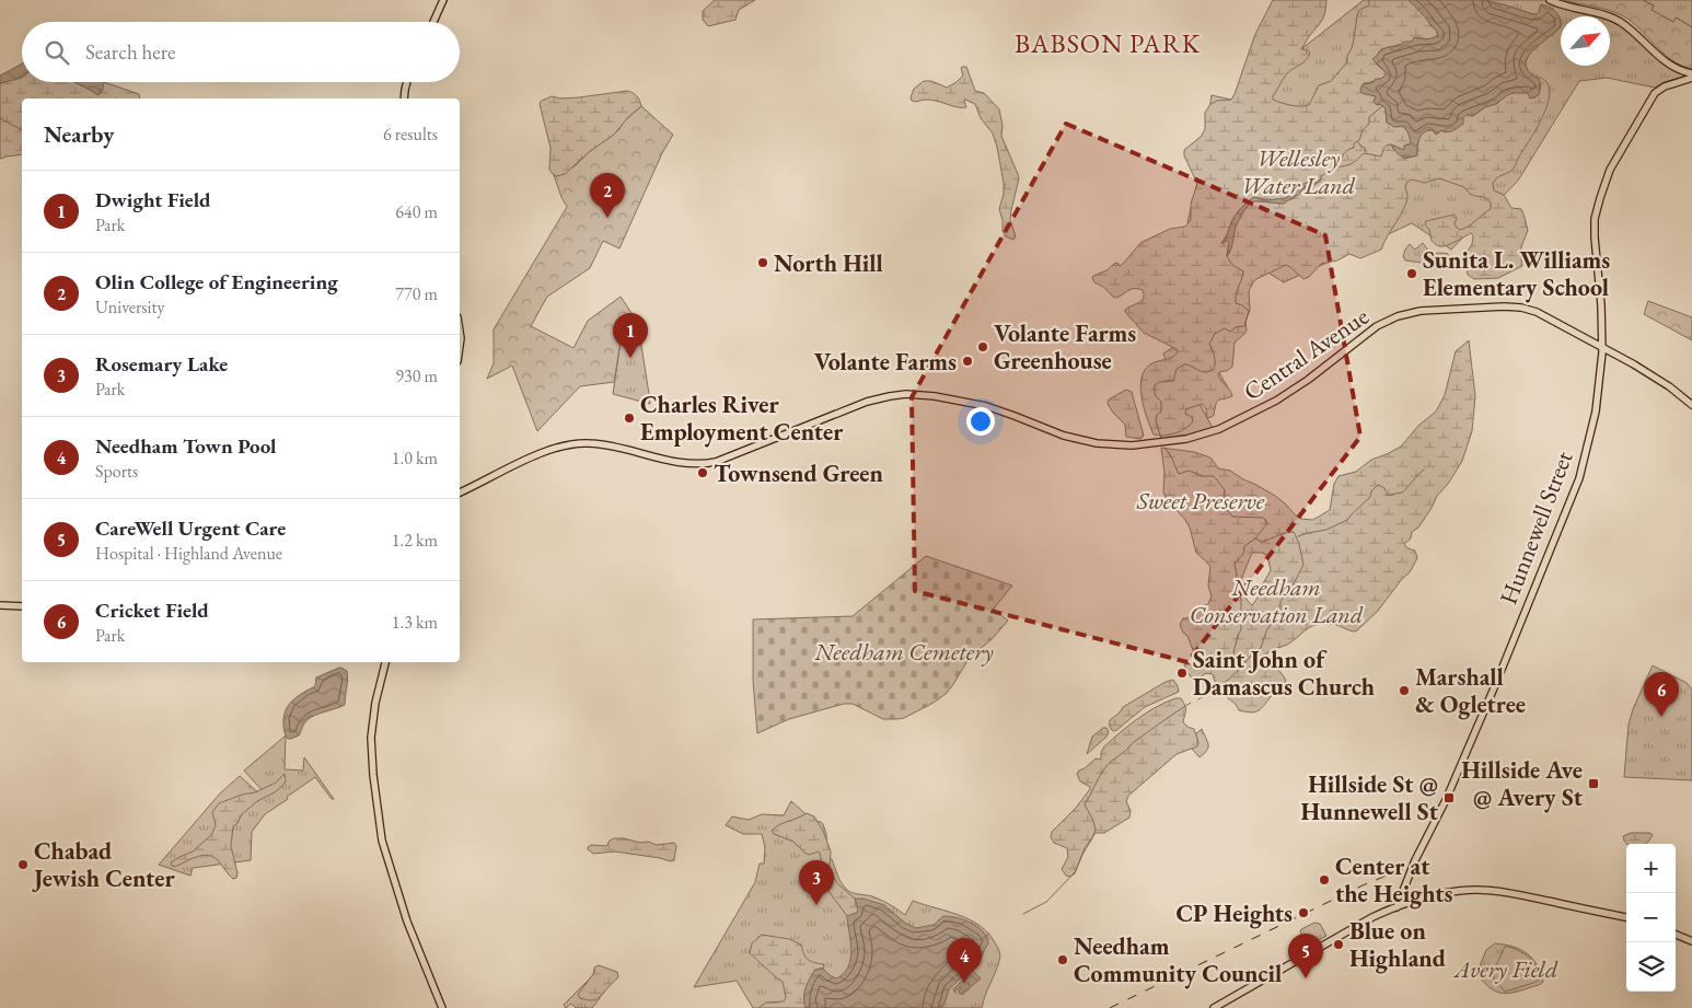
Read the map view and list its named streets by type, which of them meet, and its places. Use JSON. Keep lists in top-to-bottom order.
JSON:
{
  "streets": {
    "main road": ["Central Avenue", "Hunnewell Street"]
  },
  "crossings": [
    ["Central Avenue", "Hunnewell Street"]
  ],
  "districts": ["BABSON PARK"],
  "parks": [
    "Wellesley Water Land",
    "Sweet Preserve",
    "Needham Conservation Land",
    "Needham Cemetery",
    "Avery Field"
  ],
  "places": {
    "other": [
      "North Hill",
      "Sunita L. Williams Elementary School",
      "Volante Farms Greenhouse",
      "Volante Farms",
      "Charles River Employment Center",
      "Townsend Green",
      "Saint John of Damascus Church",
      "Marshall & Ogletree",
      "Chabad Jewish Center",
      "Center at the Heights",
      "CP Heights",
      "Blue on Highland",
      "Needham Community Council"
    ],
    "transit": ["Hillside Ave @ Avery St", "Hillside St @ Hunnewell St"]
  },
  "north": "top right",
  "page": {
    "search": "Search here",
    "heading": ["Nearby", "6 results"],
    "list": [
      {
        "mark": "1",
        "name": "Dwight Field",
        "note": "Park",
        "value": "640 m"
      },
      {
        "mark": "2",
        "name": "Olin College of Engineering",
        "note": "University",
        "value": "770 m"
      },
      {
        "mark": "3",
        "name": "Rosemary Lake",
        "note": "Park",
        "value": "930 m"
      },
      {
        "mark": "4",
        "name": "Needham Town Pool",
        "note": "Sports",
        "value": "1.0 km"
      },
      {
        "mark": "5",
        "name": "CareWell Urgent Care",
        "note": "Hospital · Highland Avenue",
        "value": "1.2 km"
      },
      {
        "mark": "6",
        "name": "Cricket Field",
        "note": "Park",
        "value": "1.3 km"
      }
    ],
    "pins": [
      "2",
      "1",
      "6",
      "3",
      "5",
      "4"
    ],
    "map_buttons": ["+", "−"]
  }
}
